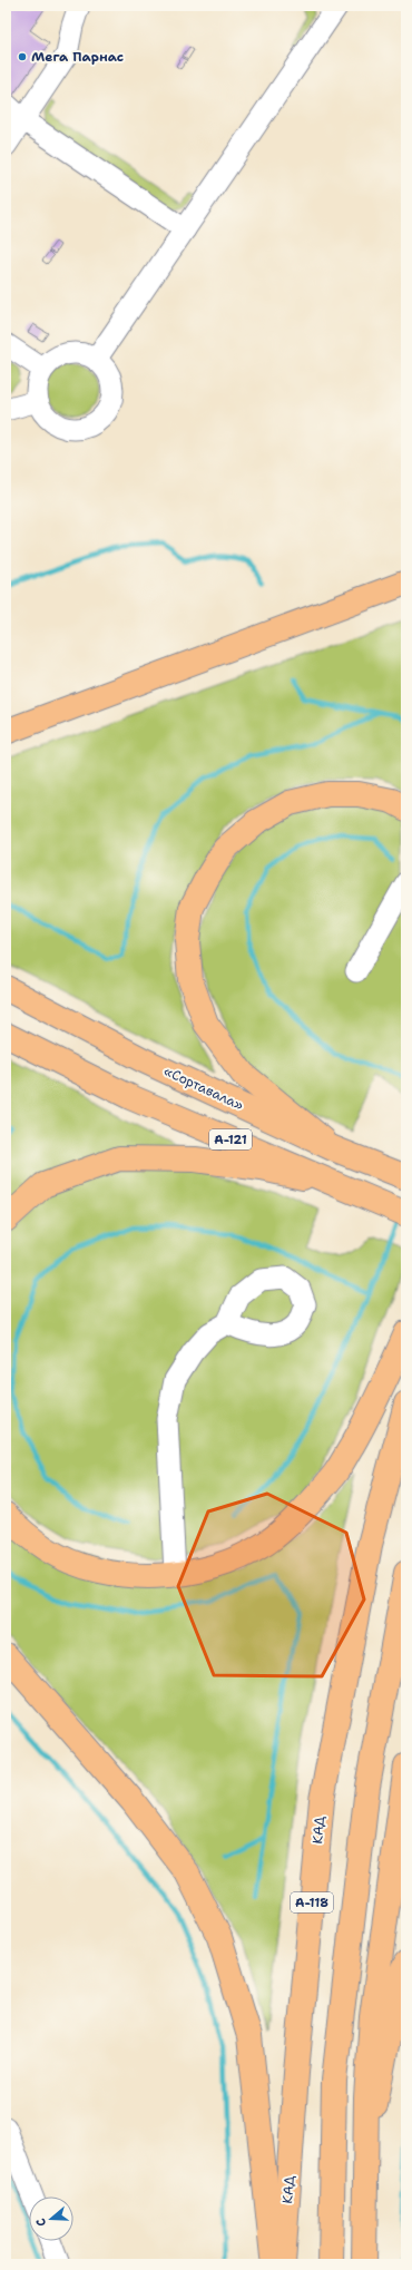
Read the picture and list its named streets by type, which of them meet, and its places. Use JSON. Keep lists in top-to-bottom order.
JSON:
{
  "streets": {
    "main road": [
      "«Сортавала»",
      "А-121",
      "КАД",
      "А-118"
    ]
  },
  "places": ["Мега Парнас"],
  "north": "left"
}
